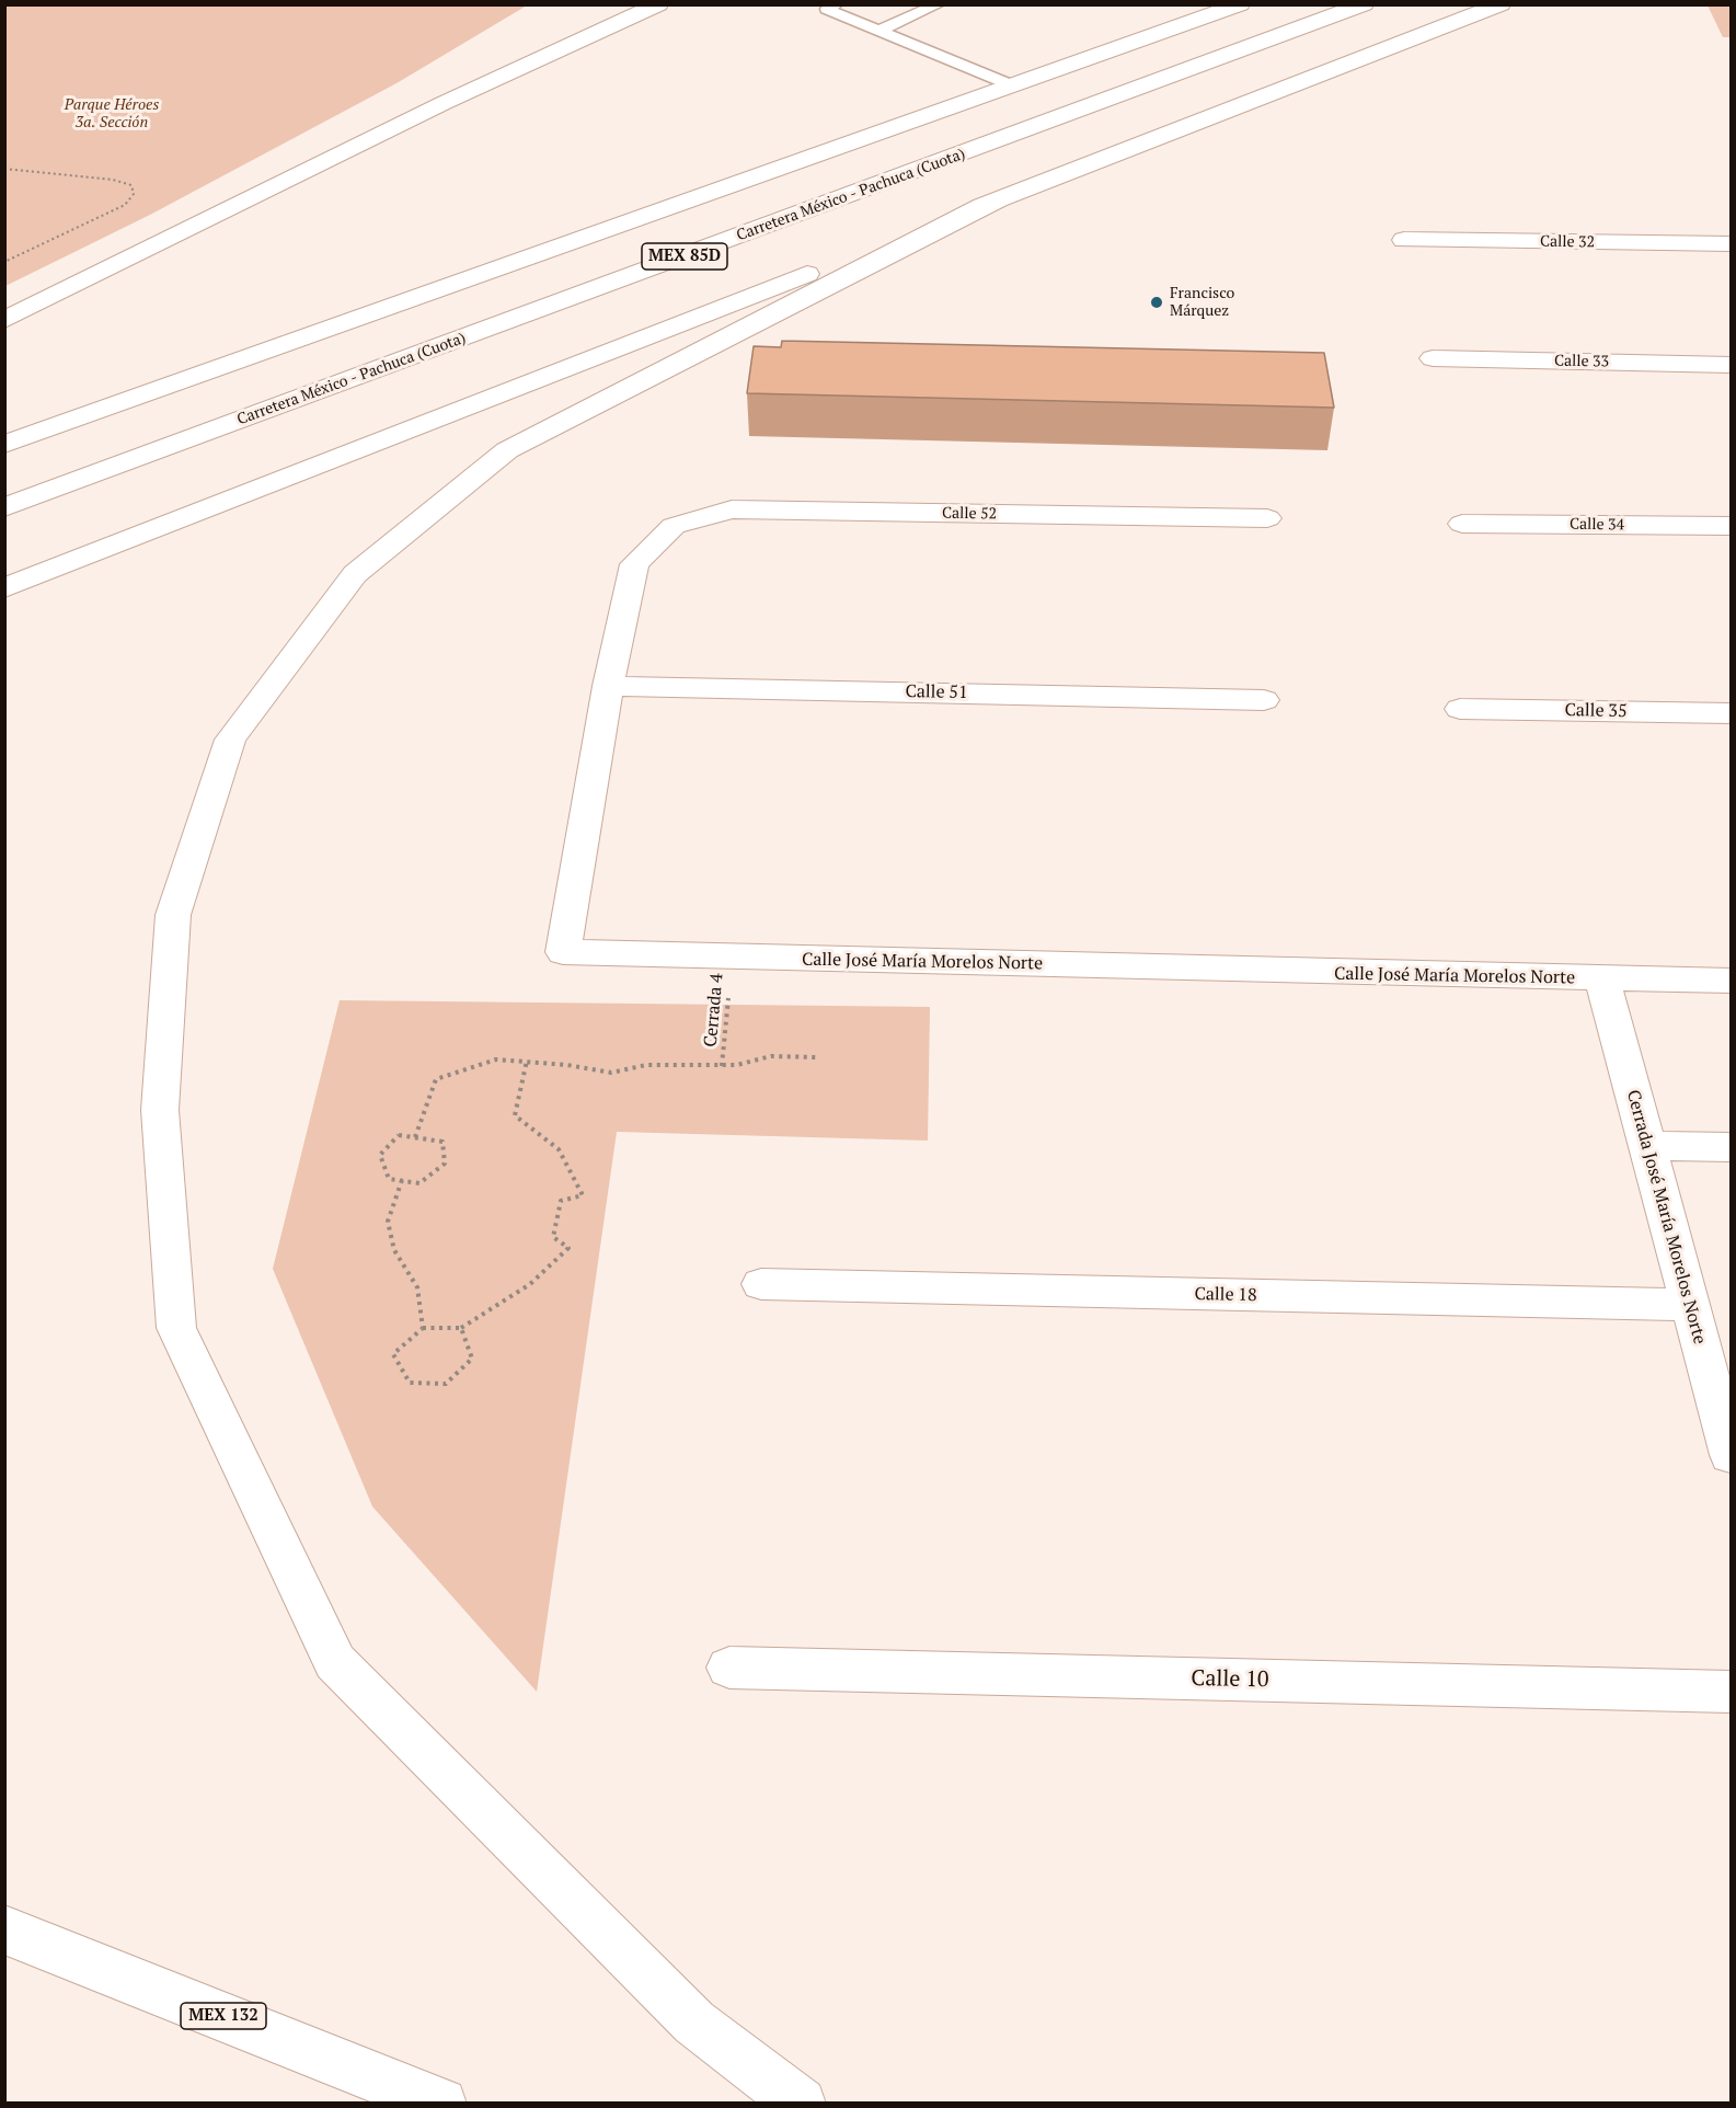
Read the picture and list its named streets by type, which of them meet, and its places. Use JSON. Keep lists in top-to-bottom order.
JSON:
{
  "streets": {
    "main road": [
      "Carretera México - Pachuca (Cuota)",
      "Calle 32",
      "MEX 85D",
      "Calle 33",
      "Calle 52",
      "Calle 34",
      "Calle 51",
      "Calle 35",
      "Calle José María Morelos Norte",
      "Cerrada José María Morelos Norte",
      "Calle 18",
      "Calle 10",
      "MEX 132"
    ],
    "path": ["Cerrada 4"]
  },
  "crossings": [
    ["Calle 52", "Calle José María Morelos Norte"],
    ["Calle 51", "Calle José María Morelos Norte"],
    ["Calle José María Morelos Norte", "Cerrada 4"],
    ["Calle José María Morelos Norte", "Cerrada José María Morelos Norte"],
    ["Cerrada José María Morelos Norte", "Calle 18"]
  ],
  "parks": ["Parque Héroes 3a. Sección"],
  "places": ["Francisco Márquez"]
}
